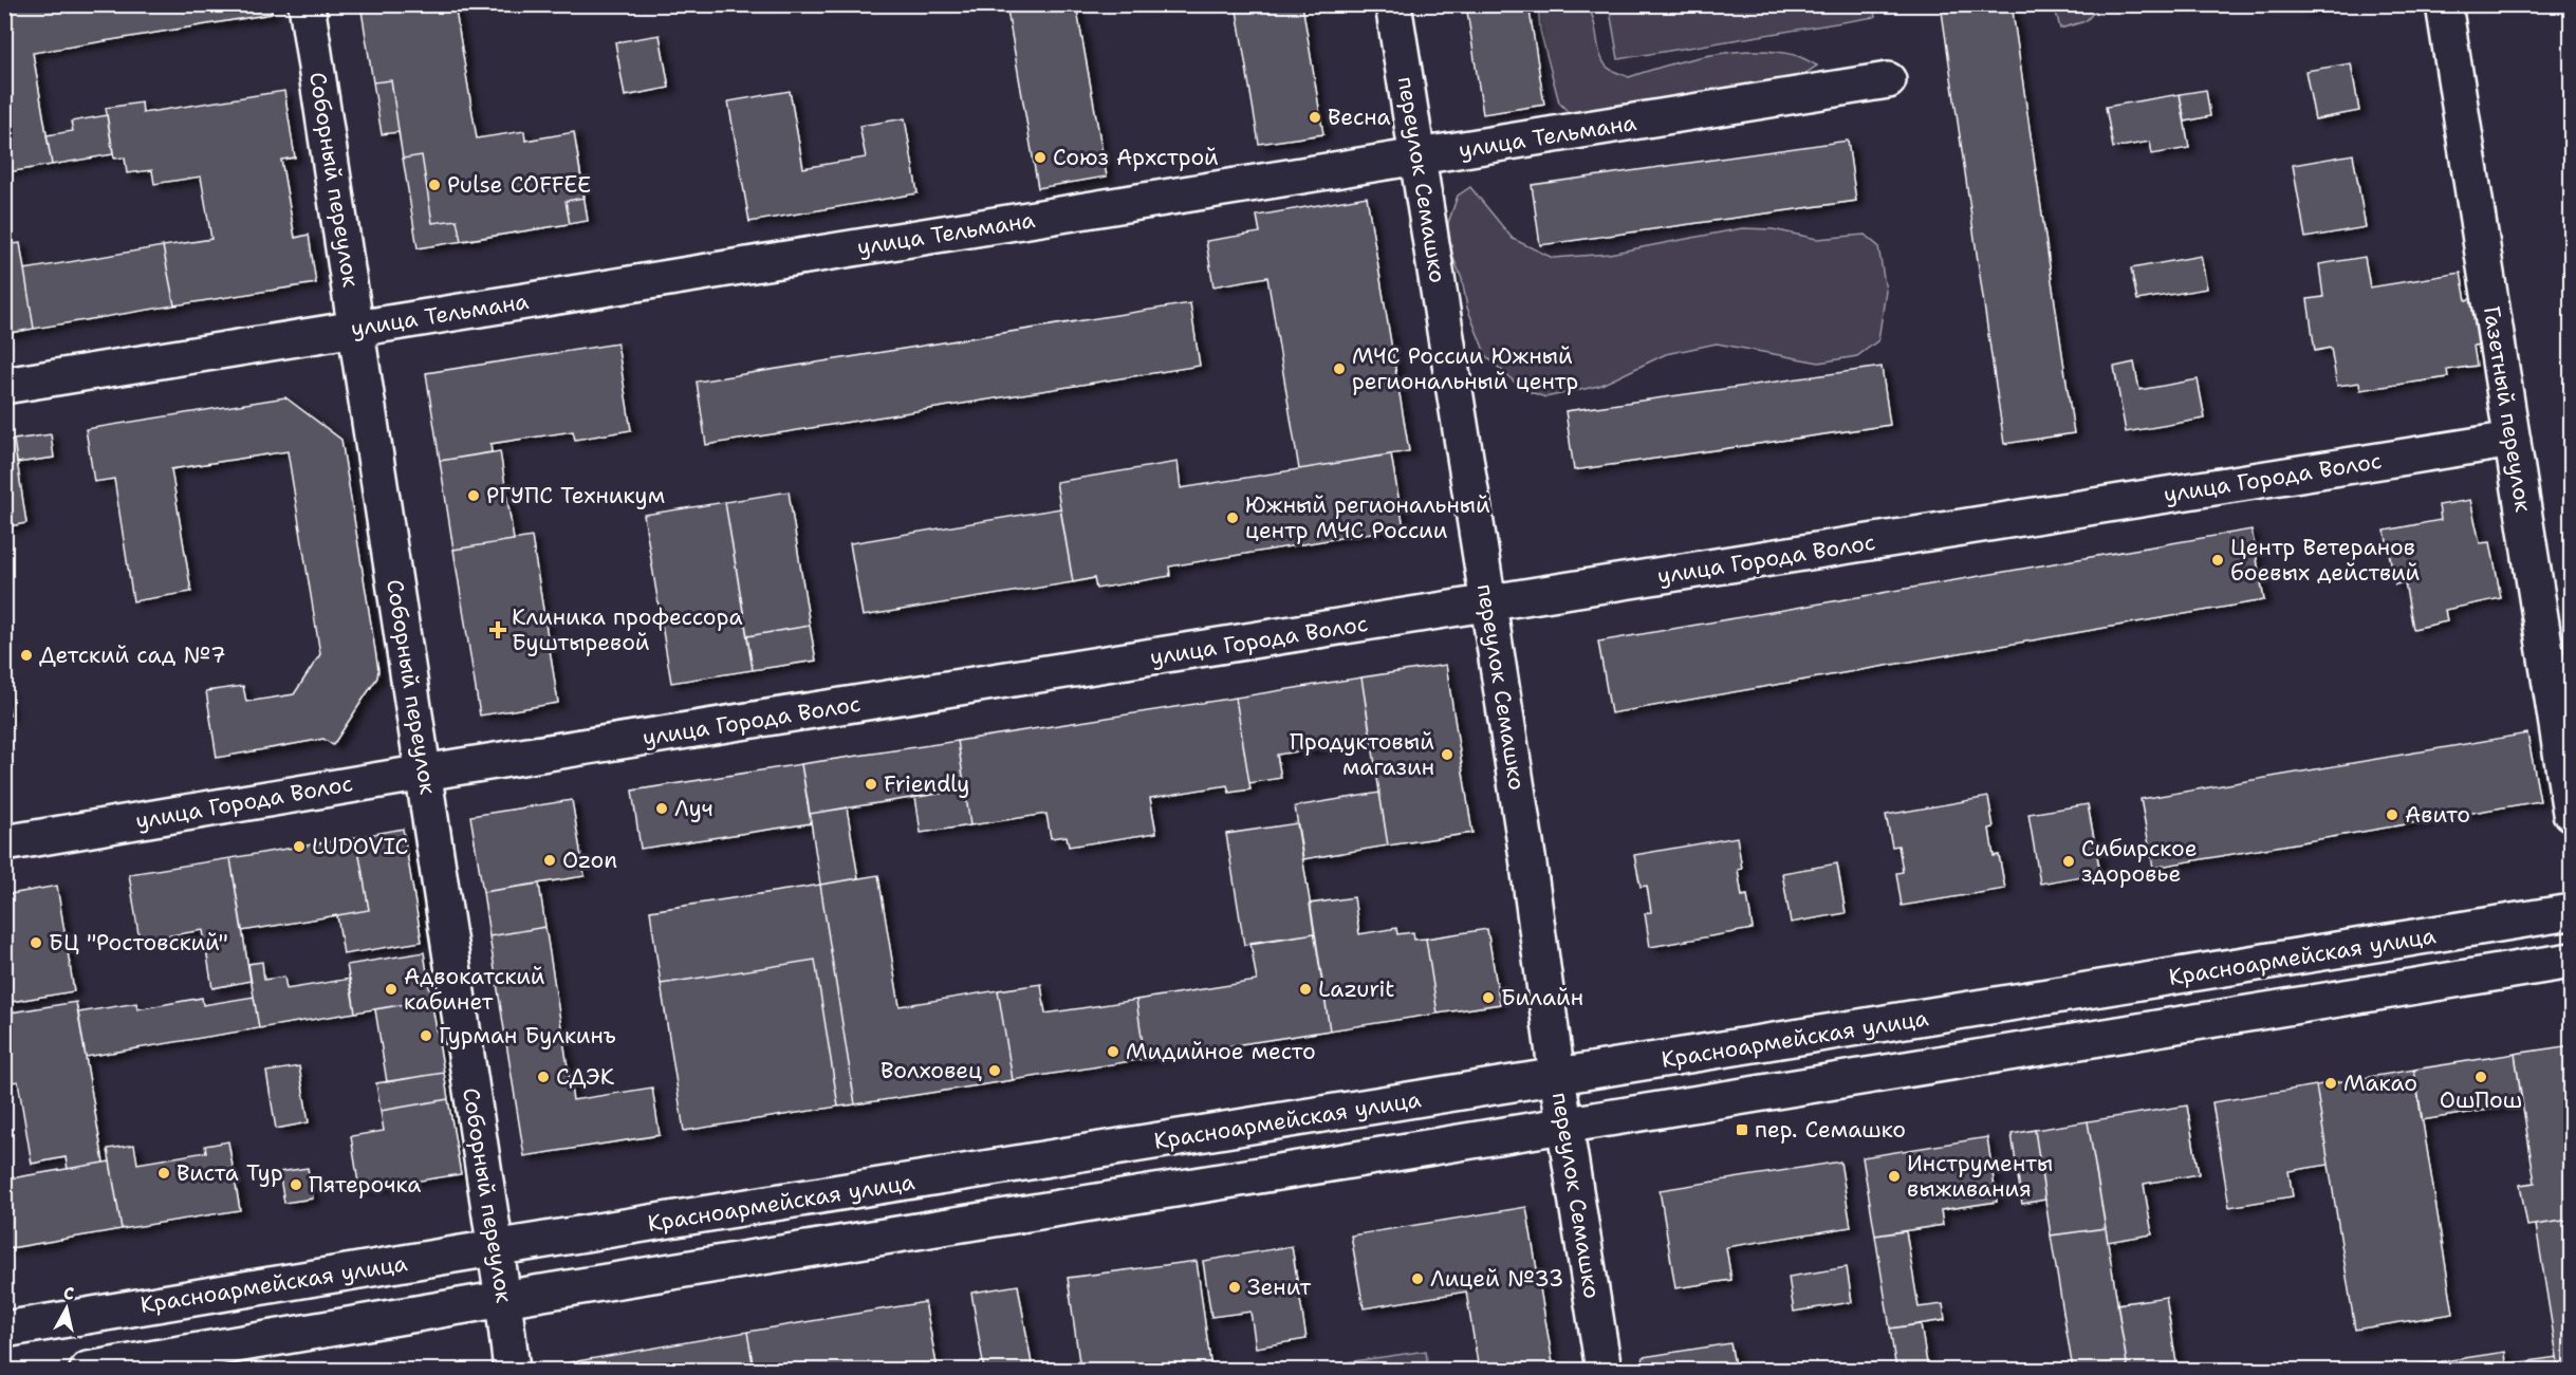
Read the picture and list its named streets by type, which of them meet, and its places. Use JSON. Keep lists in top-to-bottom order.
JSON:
{
  "streets": {
    "street": [
      "улица Тельмана",
      "Соборный переулок",
      "переулок Семашко",
      "Газетный переулок",
      "улица Города Волос",
      "Красноармейская улица"
    ]
  },
  "crossings": [
    ["улица Тельмана", "Соборный переулок"],
    ["улица Тельмана", "переулок Семашко"],
    ["Соборный переулок", "улица Города Волос"],
    ["Соборный переулок", "Красноармейская улица"],
    ["переулок Семашко", "улица Города Волос"],
    ["переулок Семашко", "Красноармейская улица"],
    ["Газетный переулок", "улица Города Волос"]
  ],
  "places": {
    "other": [
      "Весна",
      "Союз Архстрой",
      "Pulse COFFEE",
      "МЧС России Южный региональный центр",
      "РГУПС Техникум",
      "Южный региональный центр МЧС России",
      "Центр Ветеранов боевых действий",
      "Детский сад №7",
      "Продуктовый магазин",
      "Friendly",
      "Луч",
      "Авито",
      "LUDOVIC",
      "Ozon",
      "Сибирское здоровье",
      "БЦ \"Ростовский\"",
      "Адвокатский кабинет",
      "Lazurit",
      "Билайн",
      "Гурман Булкинъ",
      "Мидийное место",
      "Волховец",
      "СДЭК",
      "ОшПош",
      "Макао",
      "Виста Тур",
      "Инструменты выживания",
      "Пятерочка",
      "Лицей №33",
      "Зенит"
    ],
    "health": ["Клиника профессора Буштыревой"],
    "transit": ["пер. Семашко"]
  },
  "north": "top"
}
